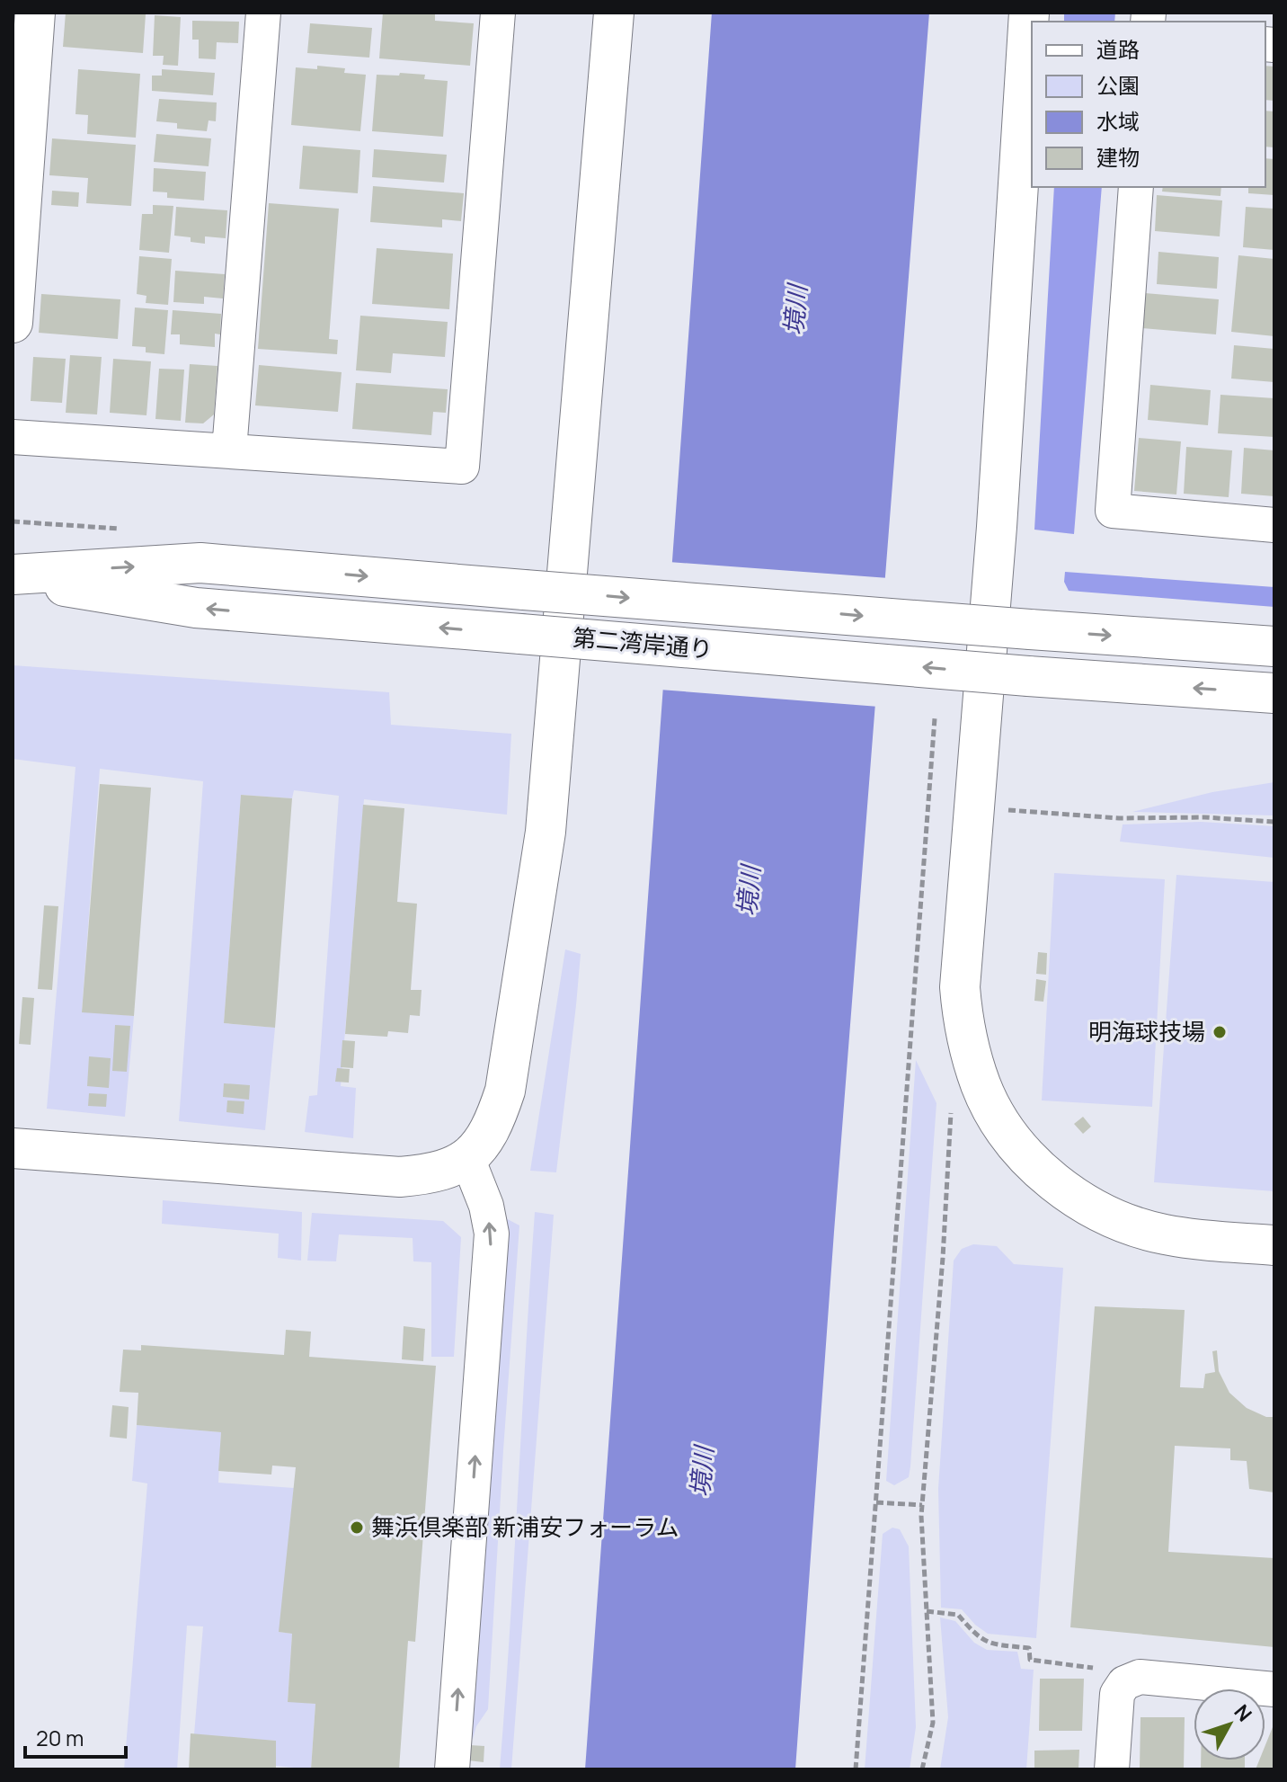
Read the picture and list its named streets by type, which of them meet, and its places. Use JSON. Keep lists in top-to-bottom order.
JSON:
{
  "streets": {
    "street": ["第二湾岸通り"]
  },
  "water": ["境川"],
  "places": ["明海球技場", "舞浜倶楽部 新浦安フォーラム"],
  "legend": [
    "道路",
    "公園",
    "水域",
    "建物"
  ],
  "scale_bar": "20 m",
  "north": "top right"
}
